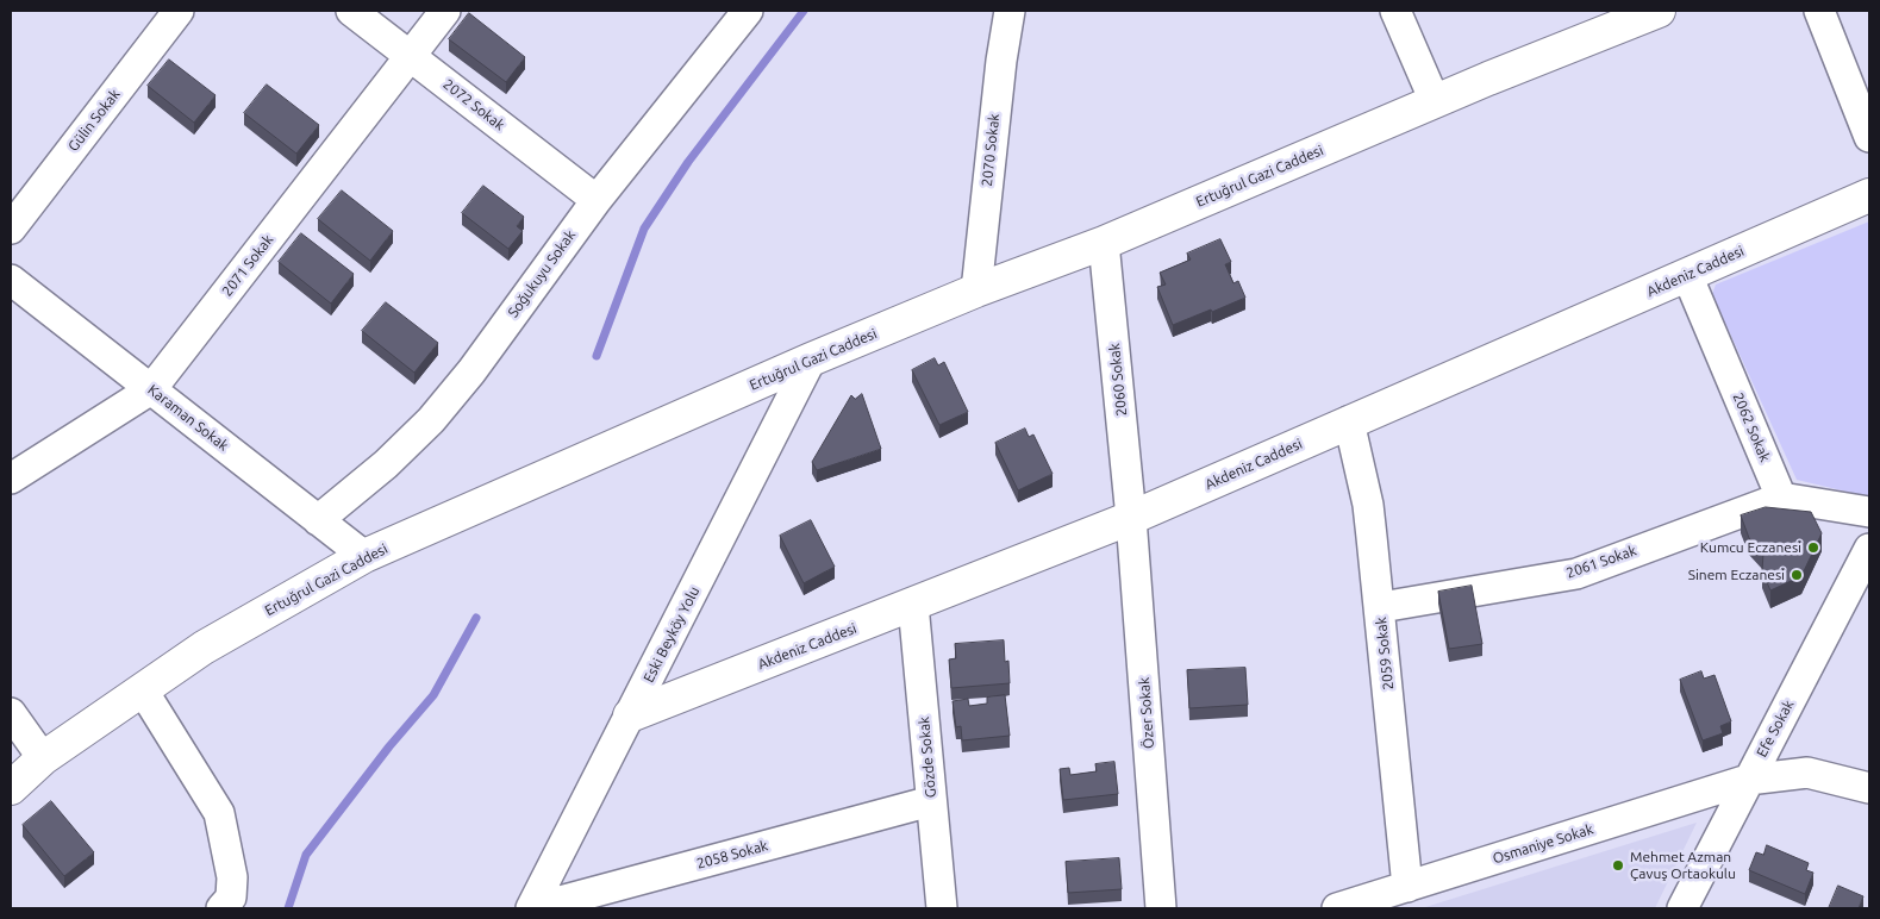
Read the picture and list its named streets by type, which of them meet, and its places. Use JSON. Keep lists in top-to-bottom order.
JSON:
{
  "streets": {
    "main road": ["Ertuğrul Gazi Caddesi", "Akdeniz Caddesi"],
    "street": [
      "2072 Sokak",
      "Gülin Sokak",
      "2070 Sokak",
      "2071 Sokak",
      "Soğukuyu Sokak",
      "2060 Sokak",
      "Karaman Sokak",
      "2062 Sokak",
      "2061 Sokak",
      "Eski Beyköy Yolu",
      "2059 Sokak",
      "Özer Sokak",
      "Efe Sokak",
      "Gözde Sokak",
      "Osmaniye Sokak",
      "2058 Sokak"
    ]
  },
  "crossings": [
    ["2072 Sokak", "2071 Sokak"],
    ["2072 Sokak", "Soğukuyu Sokak"],
    ["2070 Sokak", "Ertuğrul Gazi Caddesi"],
    ["Ertuğrul Gazi Caddesi", "2060 Sokak"],
    ["Ertuğrul Gazi Caddesi", "Karaman Sokak"],
    ["Ertuğrul Gazi Caddesi", "Eski Beyköy Yolu"],
    ["2071 Sokak", "Karaman Sokak"],
    ["Akdeniz Caddesi", "2060 Sokak"],
    ["Akdeniz Caddesi", "2062 Sokak"],
    ["Akdeniz Caddesi", "Eski Beyköy Yolu"],
    ["Akdeniz Caddesi", "2059 Sokak"],
    ["Akdeniz Caddesi", "Özer Sokak"],
    ["Akdeniz Caddesi", "Gözde Sokak"],
    ["Soğukuyu Sokak", "Karaman Sokak"],
    ["2060 Sokak", "Özer Sokak"],
    ["2062 Sokak", "2061 Sokak"],
    ["2061 Sokak", "2059 Sokak"],
    ["Eski Beyköy Yolu", "2058 Sokak"],
    ["2059 Sokak", "Osmaniye Sokak"],
    ["Efe Sokak", "Osmaniye Sokak"],
    ["Gözde Sokak", "2058 Sokak"]
  ],
  "places": ["Kumcu Eczanesi", "Sinem Eczanesi", "Mehmet Azman Çavuş Ortaokulu"]
}
